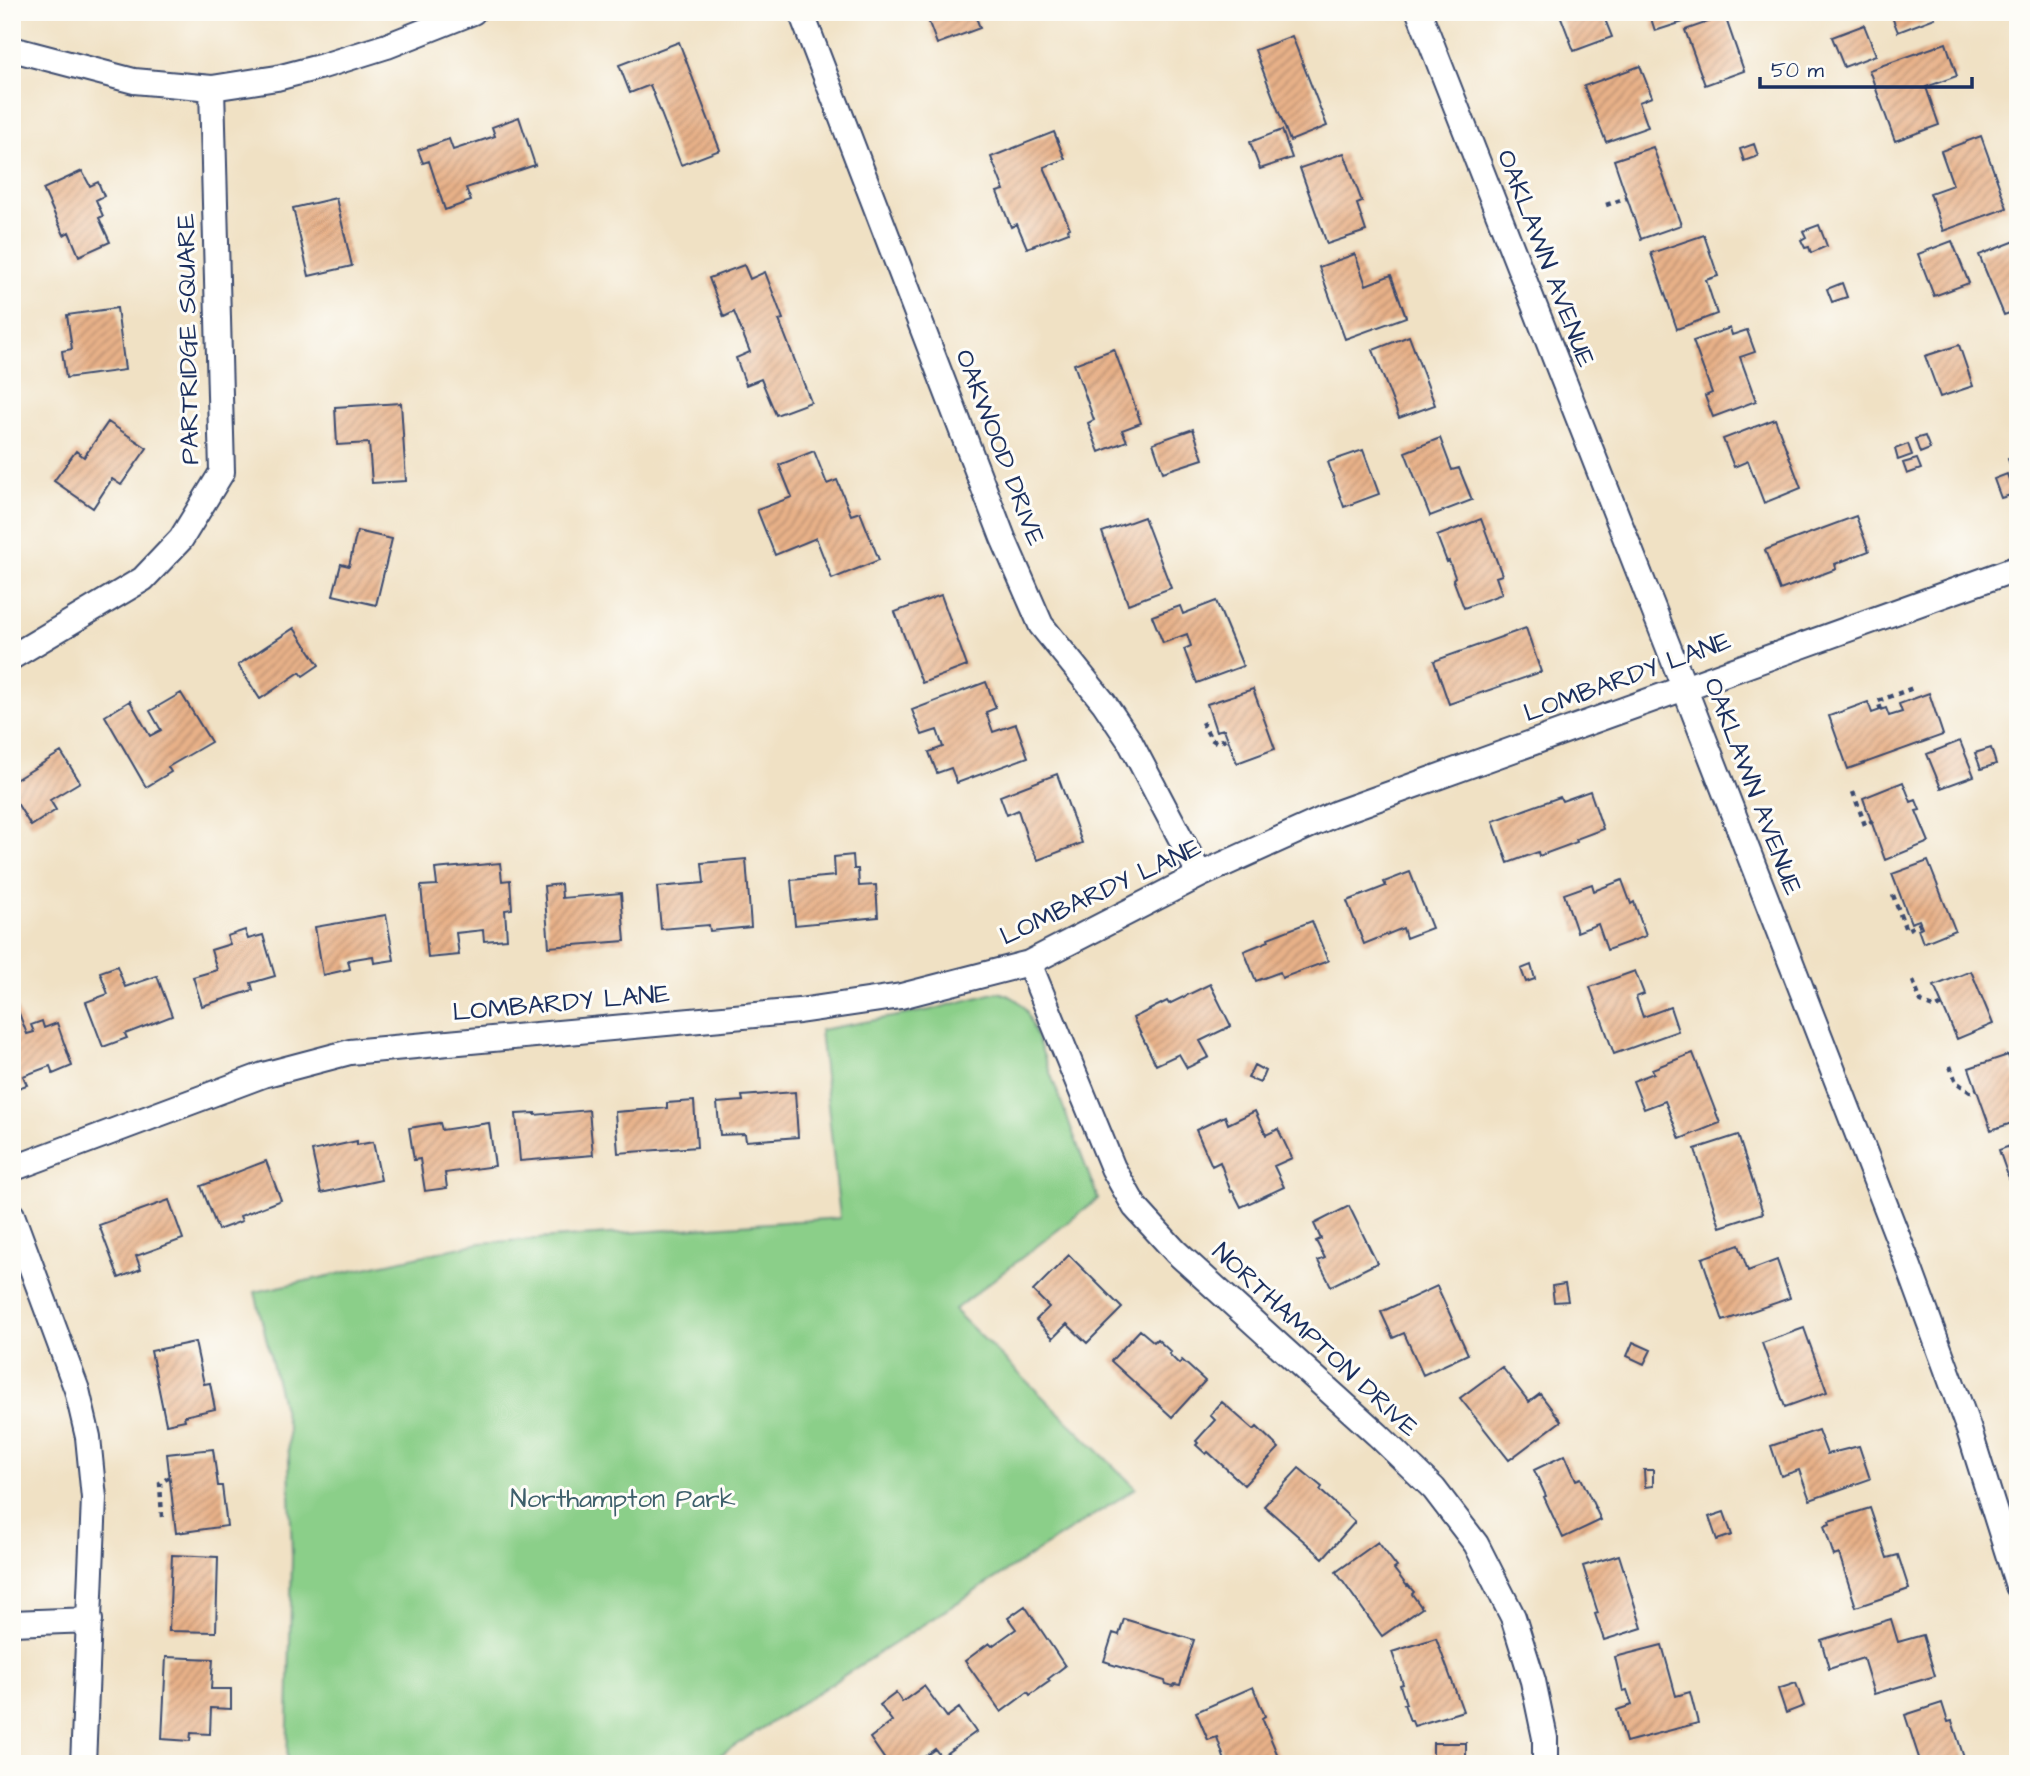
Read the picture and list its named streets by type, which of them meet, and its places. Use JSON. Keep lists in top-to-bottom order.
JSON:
{
  "streets": {
    "street": [
      "OAKLAWN AVENUE",
      "PARTRIDGE SQUARE",
      "OAKWOOD DRIVE",
      "LOMBARDY LANE",
      "NORTHAMPTON DRIVE"
    ]
  },
  "crossings": [
    ["OAKLAWN AVENUE", "LOMBARDY LANE"],
    ["OAKWOOD DRIVE", "LOMBARDY LANE"],
    ["LOMBARDY LANE", "NORTHAMPTON DRIVE"]
  ],
  "parks": ["Northampton Park"],
  "scale_bar": "50 m"
}
